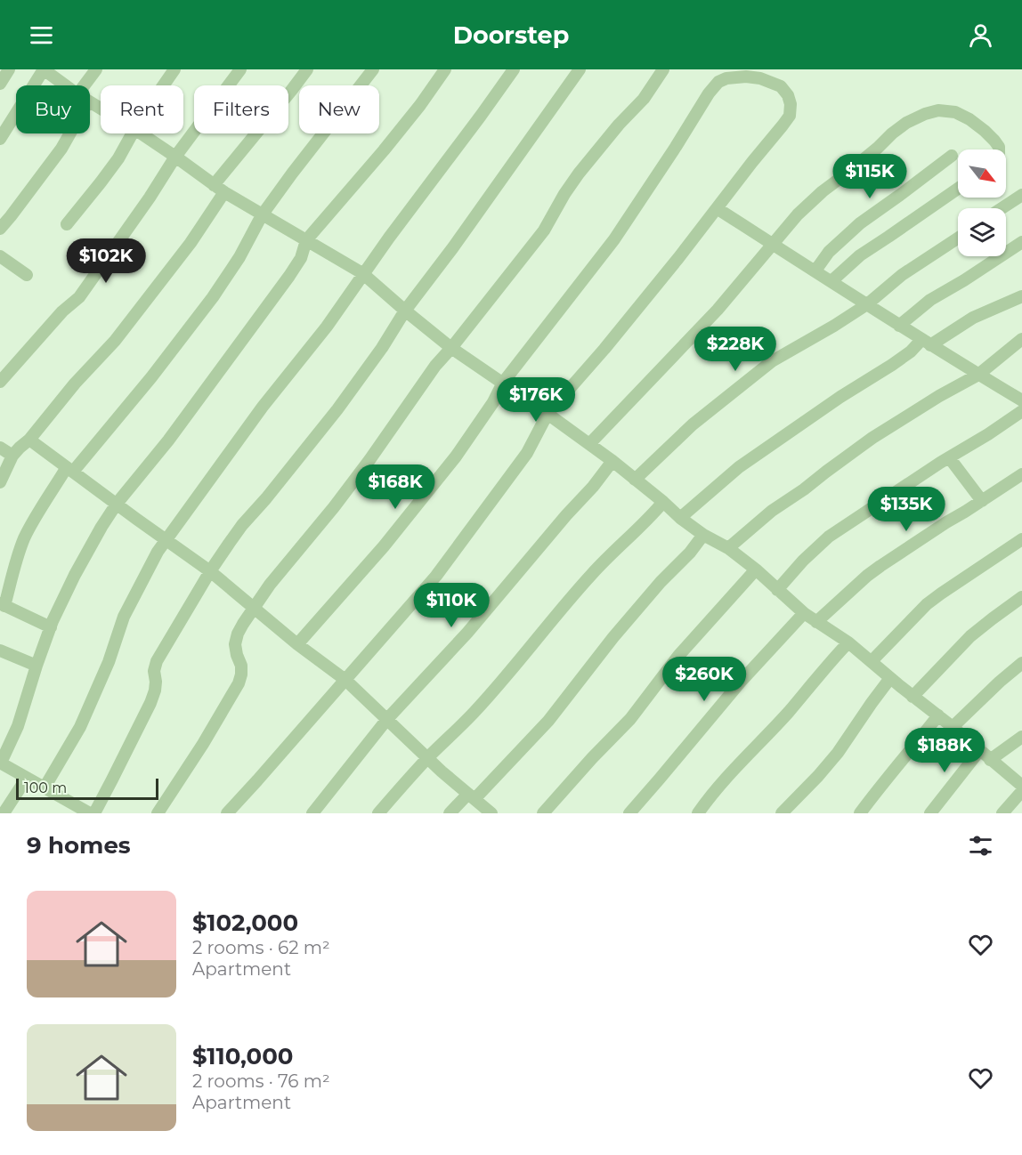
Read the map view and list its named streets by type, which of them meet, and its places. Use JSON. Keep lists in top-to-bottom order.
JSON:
{
  "scale_bar": "100 m",
  "north": "bottom right",
  "page": {
    "header": "Doorstep",
    "chip": [
      "Buy",
      "Rent",
      "Filters",
      "New"
    ],
    "price": [
      "$115K",
      "$102K",
      "$228K",
      "$176K",
      "$168K",
      "$135K",
      "$110K",
      "$260K",
      "$188K"
    ],
    "scale": "100 m",
    "heading": "9 homes",
    "list": [
      {
        "name": "$102,000",
        "note": "2 rooms · 62 m² · Apartment"
      },
      {
        "name": "$110,000",
        "note": "2 rooms · 76 m² · Apartment"
      }
    ]
  }
}
